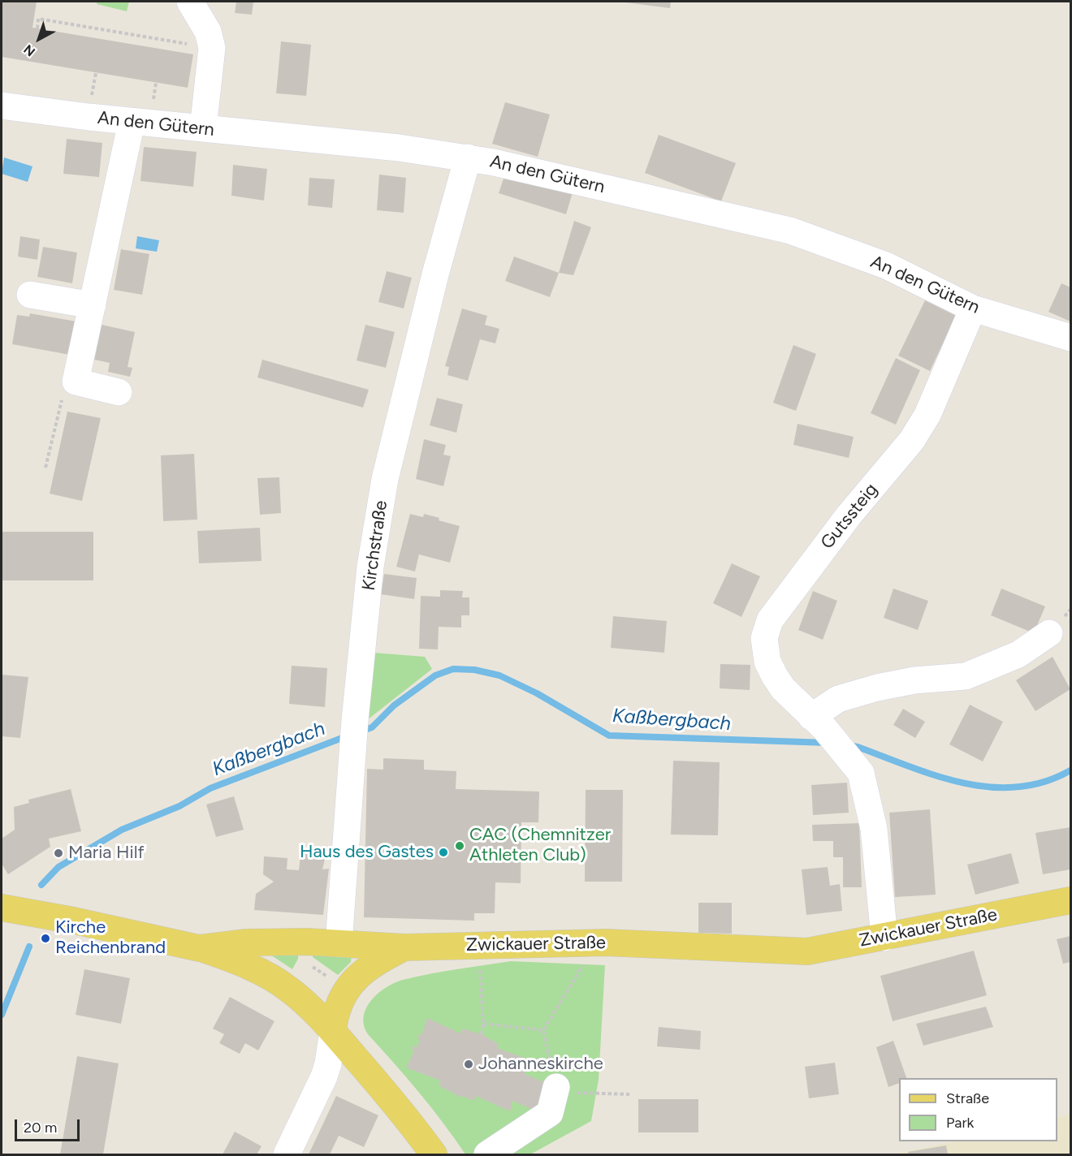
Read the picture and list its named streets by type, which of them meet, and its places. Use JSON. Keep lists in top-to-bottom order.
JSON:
{
  "streets": {
    "main road": ["Zwickauer Straße"],
    "street": ["An den Gütern", "Gutssteig", "Kirchstraße"]
  },
  "crossings": [
    ["An den Gütern", "Gutssteig"],
    ["An den Gütern", "Kirchstraße"],
    ["Gutssteig", "Zwickauer Straße"],
    ["Kirchstraße", "Zwickauer Straße"]
  ],
  "water": ["Kaßbergbach"],
  "places": [
    "CAC (Chemnitzer Athleten Club)",
    "Haus des Gastes",
    "Maria Hilf",
    "Kirche Reichenbrand",
    "Johanneskirche"
  ],
  "legend": ["Straße", "Park"],
  "scale_bar": "20 m",
  "north": "bottom left"
}
